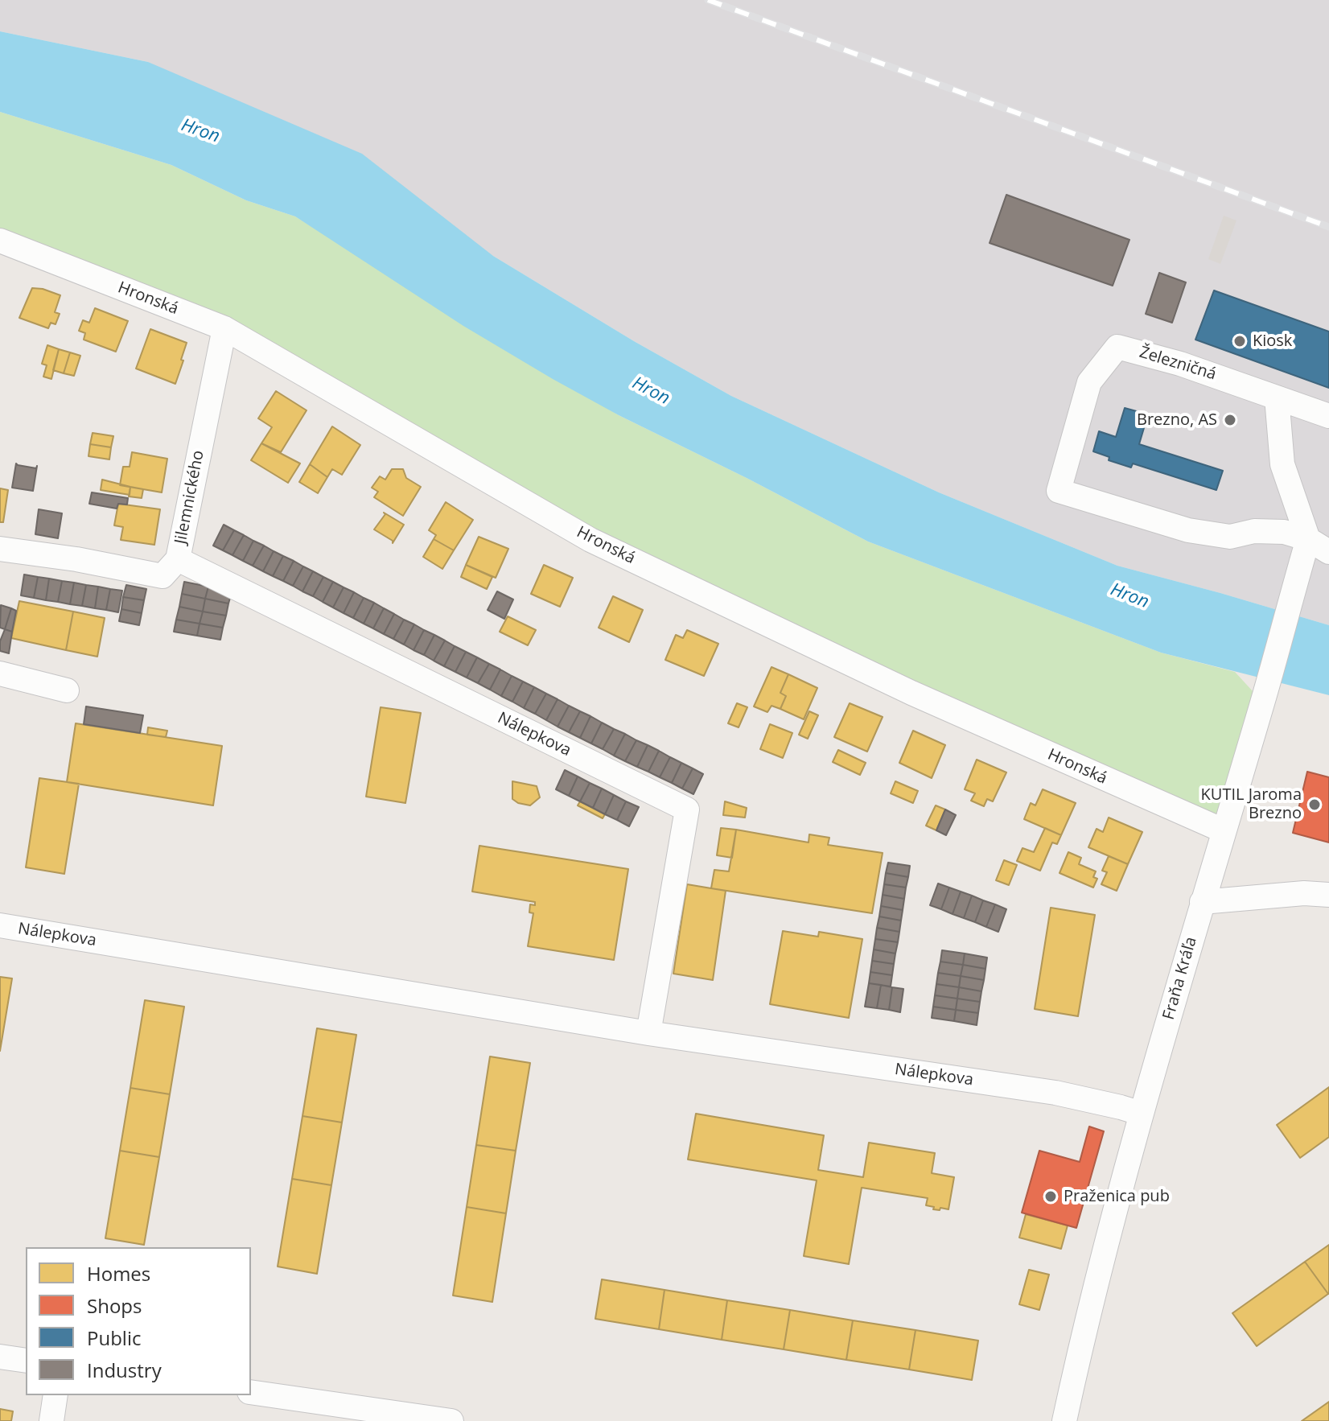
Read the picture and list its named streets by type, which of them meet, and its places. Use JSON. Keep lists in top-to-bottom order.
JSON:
{
  "streets": {
    "street": [
      "Hronská",
      "Železničná",
      "Jilemnického",
      "Nálepkova",
      "Fraňa Kráľa"
    ]
  },
  "crossings": [
    ["Hronská", "Jilemnického"],
    ["Hronská", "Fraňa Kráľa"],
    ["Železničná", "Fraňa Kráľa"],
    ["Jilemnického", "Nálepkova"],
    ["Nálepkova", "Fraňa Kráľa"]
  ],
  "water": ["Hron"],
  "places": [
    "Kiosk",
    "Brezno, AS",
    "KUTIL Jaroma Brezno",
    "Praženica pub"
  ],
  "legend": [
    "Homes",
    "Shops",
    "Public",
    "Industry"
  ]
}
